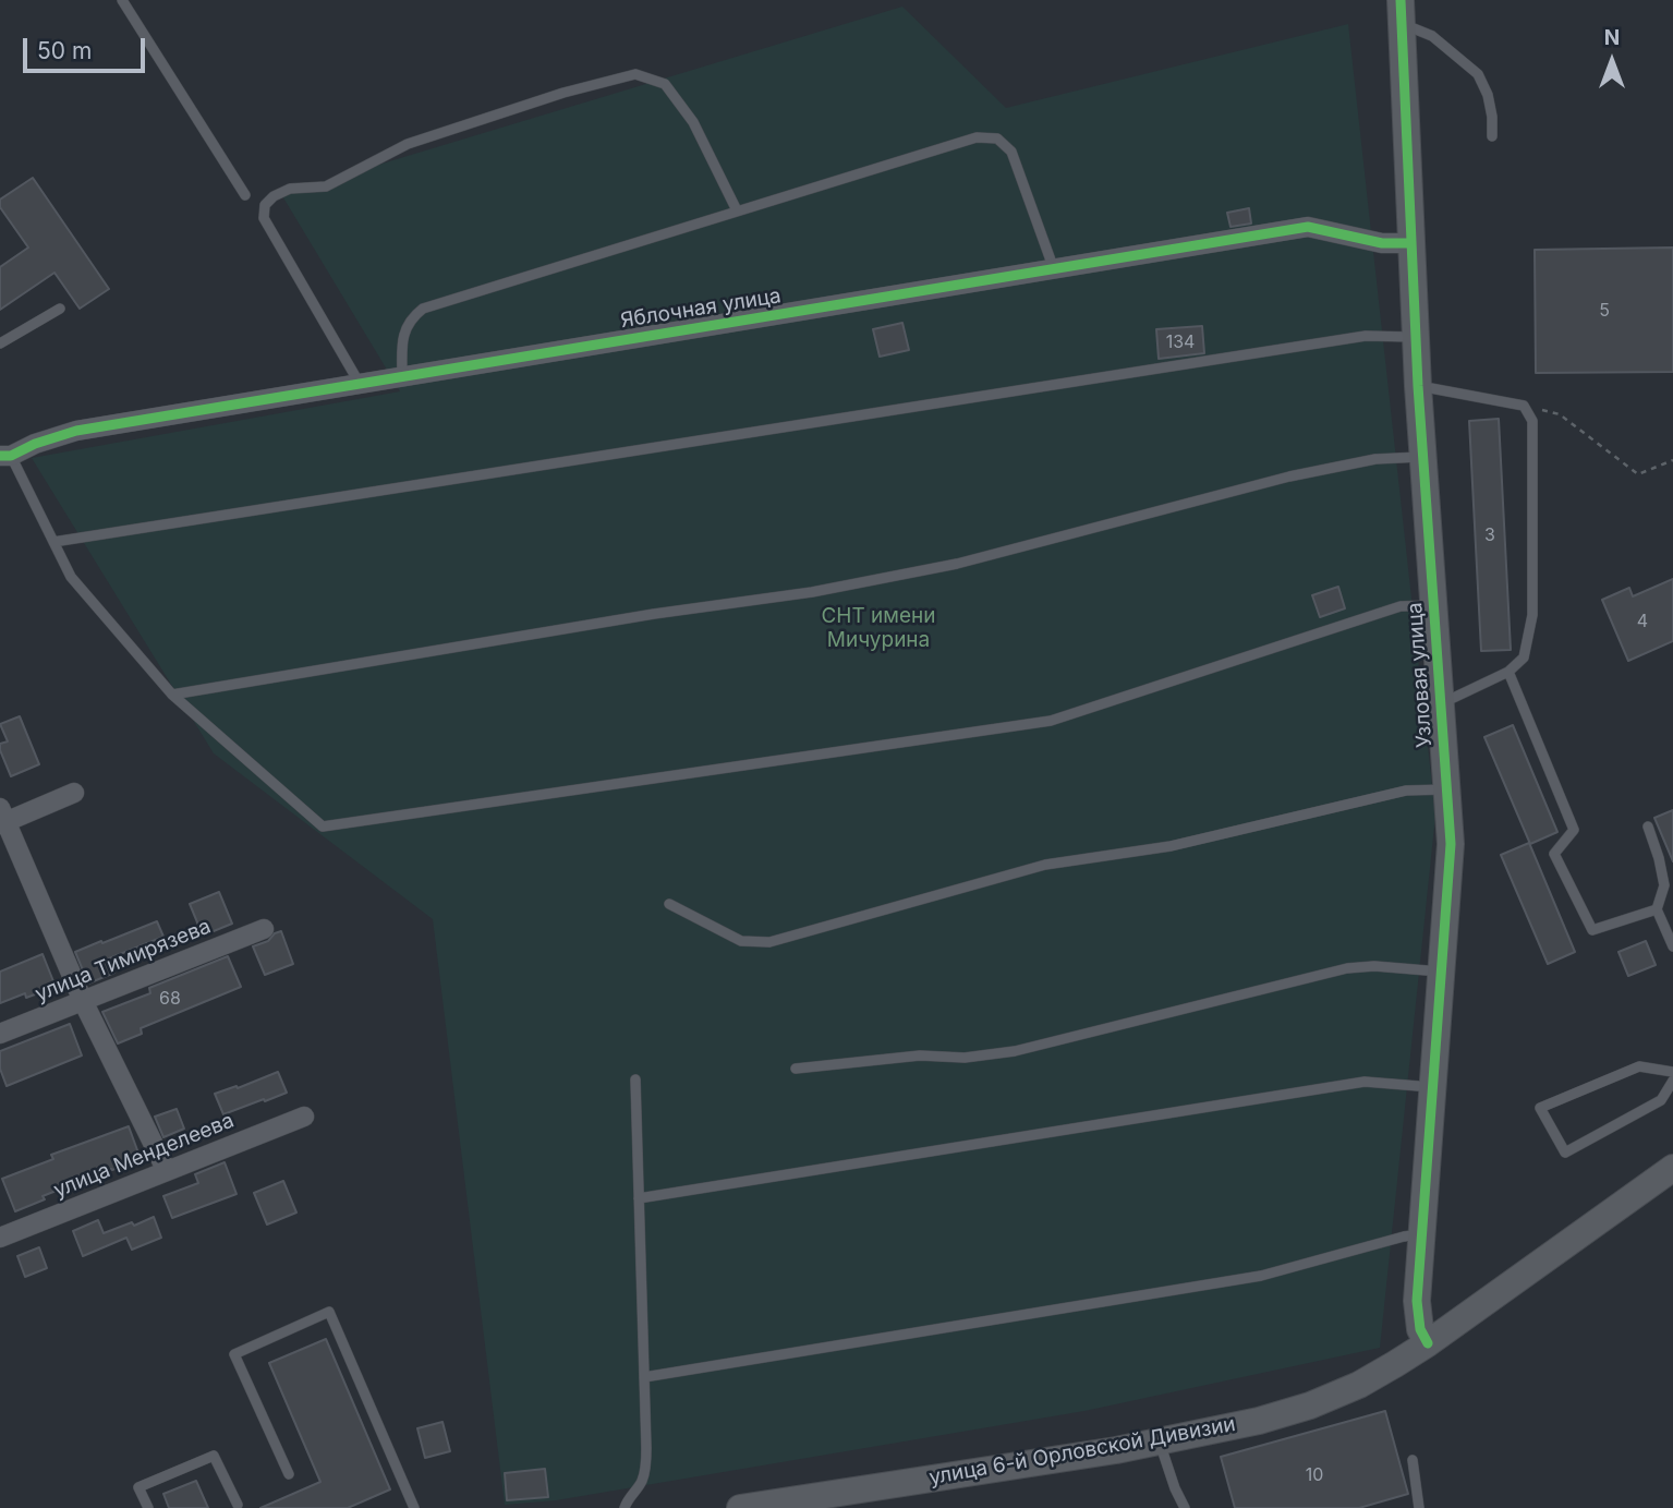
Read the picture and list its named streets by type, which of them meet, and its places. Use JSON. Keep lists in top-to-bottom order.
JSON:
{
  "streets": {
    "street": [
      "Яблочная улица",
      "Узловая улица",
      "улица Тимирязева",
      "улица Менделеева",
      "улица 6-й Орловской Дивизии"
    ]
  },
  "crossings": [
    ["Яблочная улица", "Узловая улица"],
    ["Узловая улица", "улица 6-й Орловской Дивизии"]
  ],
  "parks": ["СНТ имени Мичурина"],
  "house_numbers": [
    "5",
    "134",
    "3",
    "4",
    "68",
    "10"
  ],
  "scale_bar": "50 m",
  "north": "top"
}
